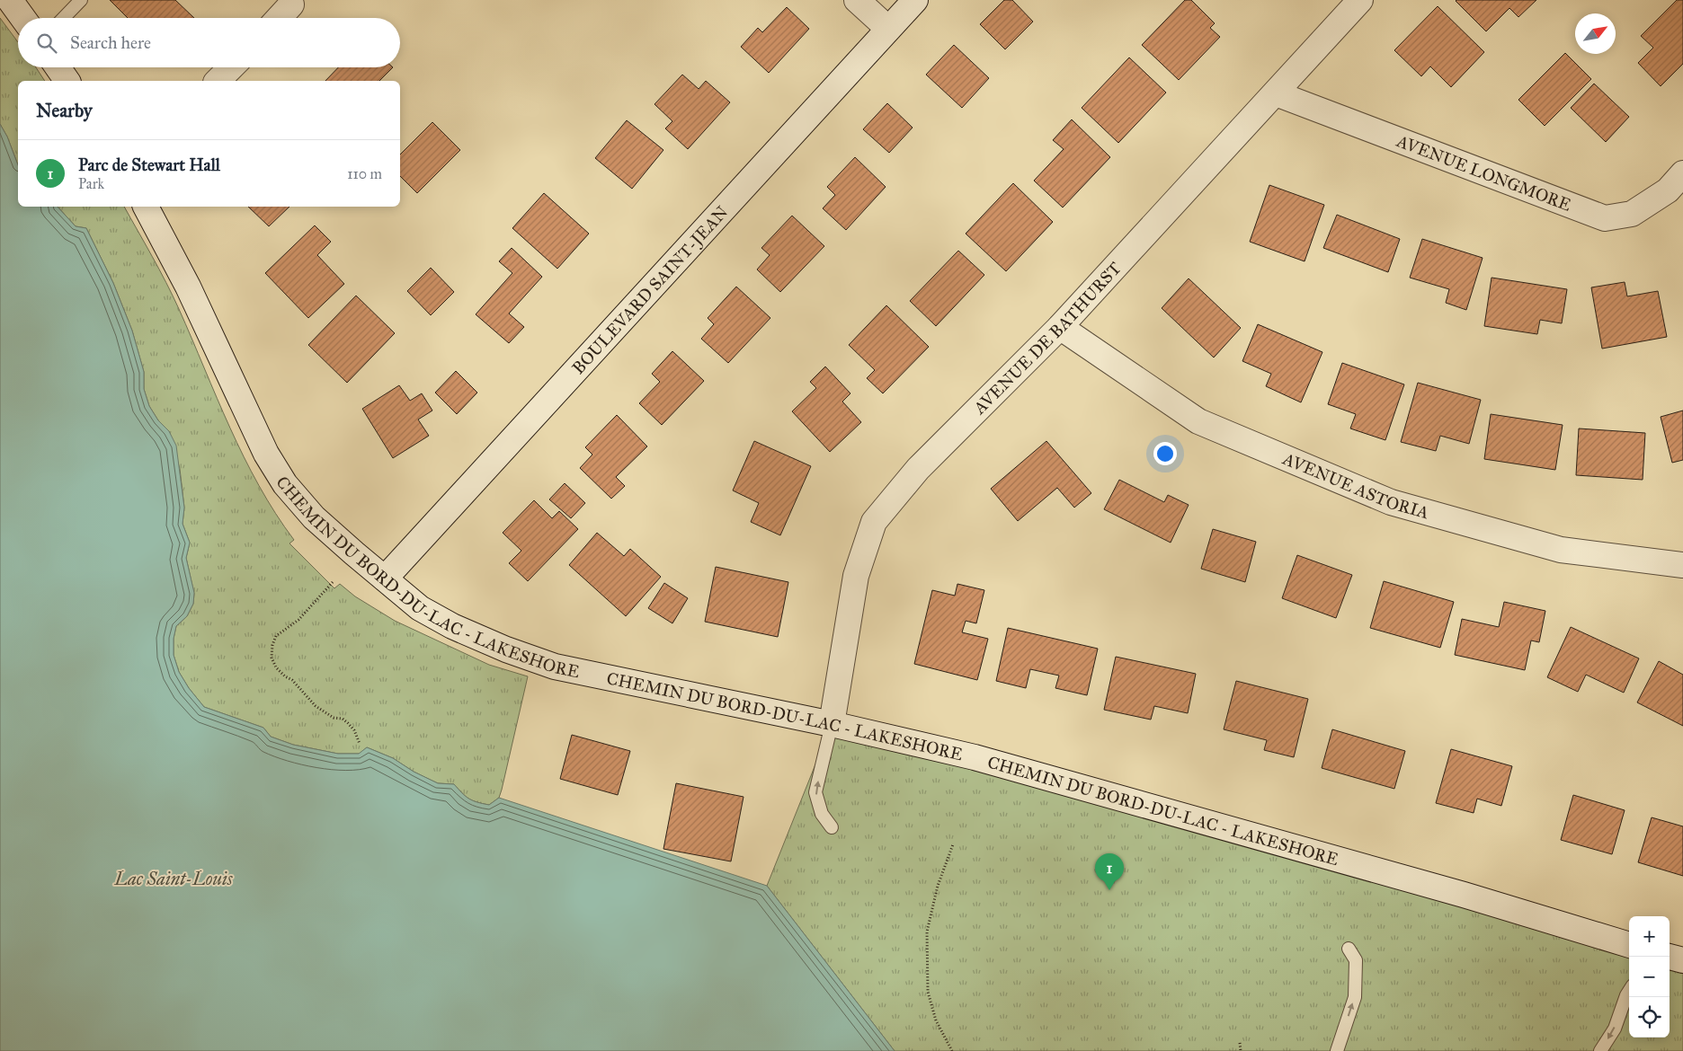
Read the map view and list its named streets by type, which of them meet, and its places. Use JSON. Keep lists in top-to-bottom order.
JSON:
{
  "streets": {
    "street": [
      "AVENUE LONGMORE",
      "BOULEVARD SAINT-JEAN",
      "AVENUE DE BATHURST",
      "AVENUE ASTORIA",
      "CHEMIN DU BORD-DU-LAC - LAKESHORE"
    ]
  },
  "crossings": [
    ["AVENUE LONGMORE", "AVENUE DE BATHURST"],
    ["BOULEVARD SAINT-JEAN", "CHEMIN DU BORD-DU-LAC - LAKESHORE"],
    ["AVENUE DE BATHURST", "AVENUE ASTORIA"],
    ["AVENUE DE BATHURST", "CHEMIN DU BORD-DU-LAC - LAKESHORE"]
  ],
  "water": ["Lac Saint-Louis"],
  "north": "top right",
  "page": {
    "search": "Search here",
    "heading": "Nearby",
    "list": [
      {
        "mark": "1",
        "name": "Parc de Stewart Hall",
        "note": "Park",
        "value": "110 m"
      }
    ],
    "pins": "1",
    "map_buttons": ["+", "−"]
  }
}
